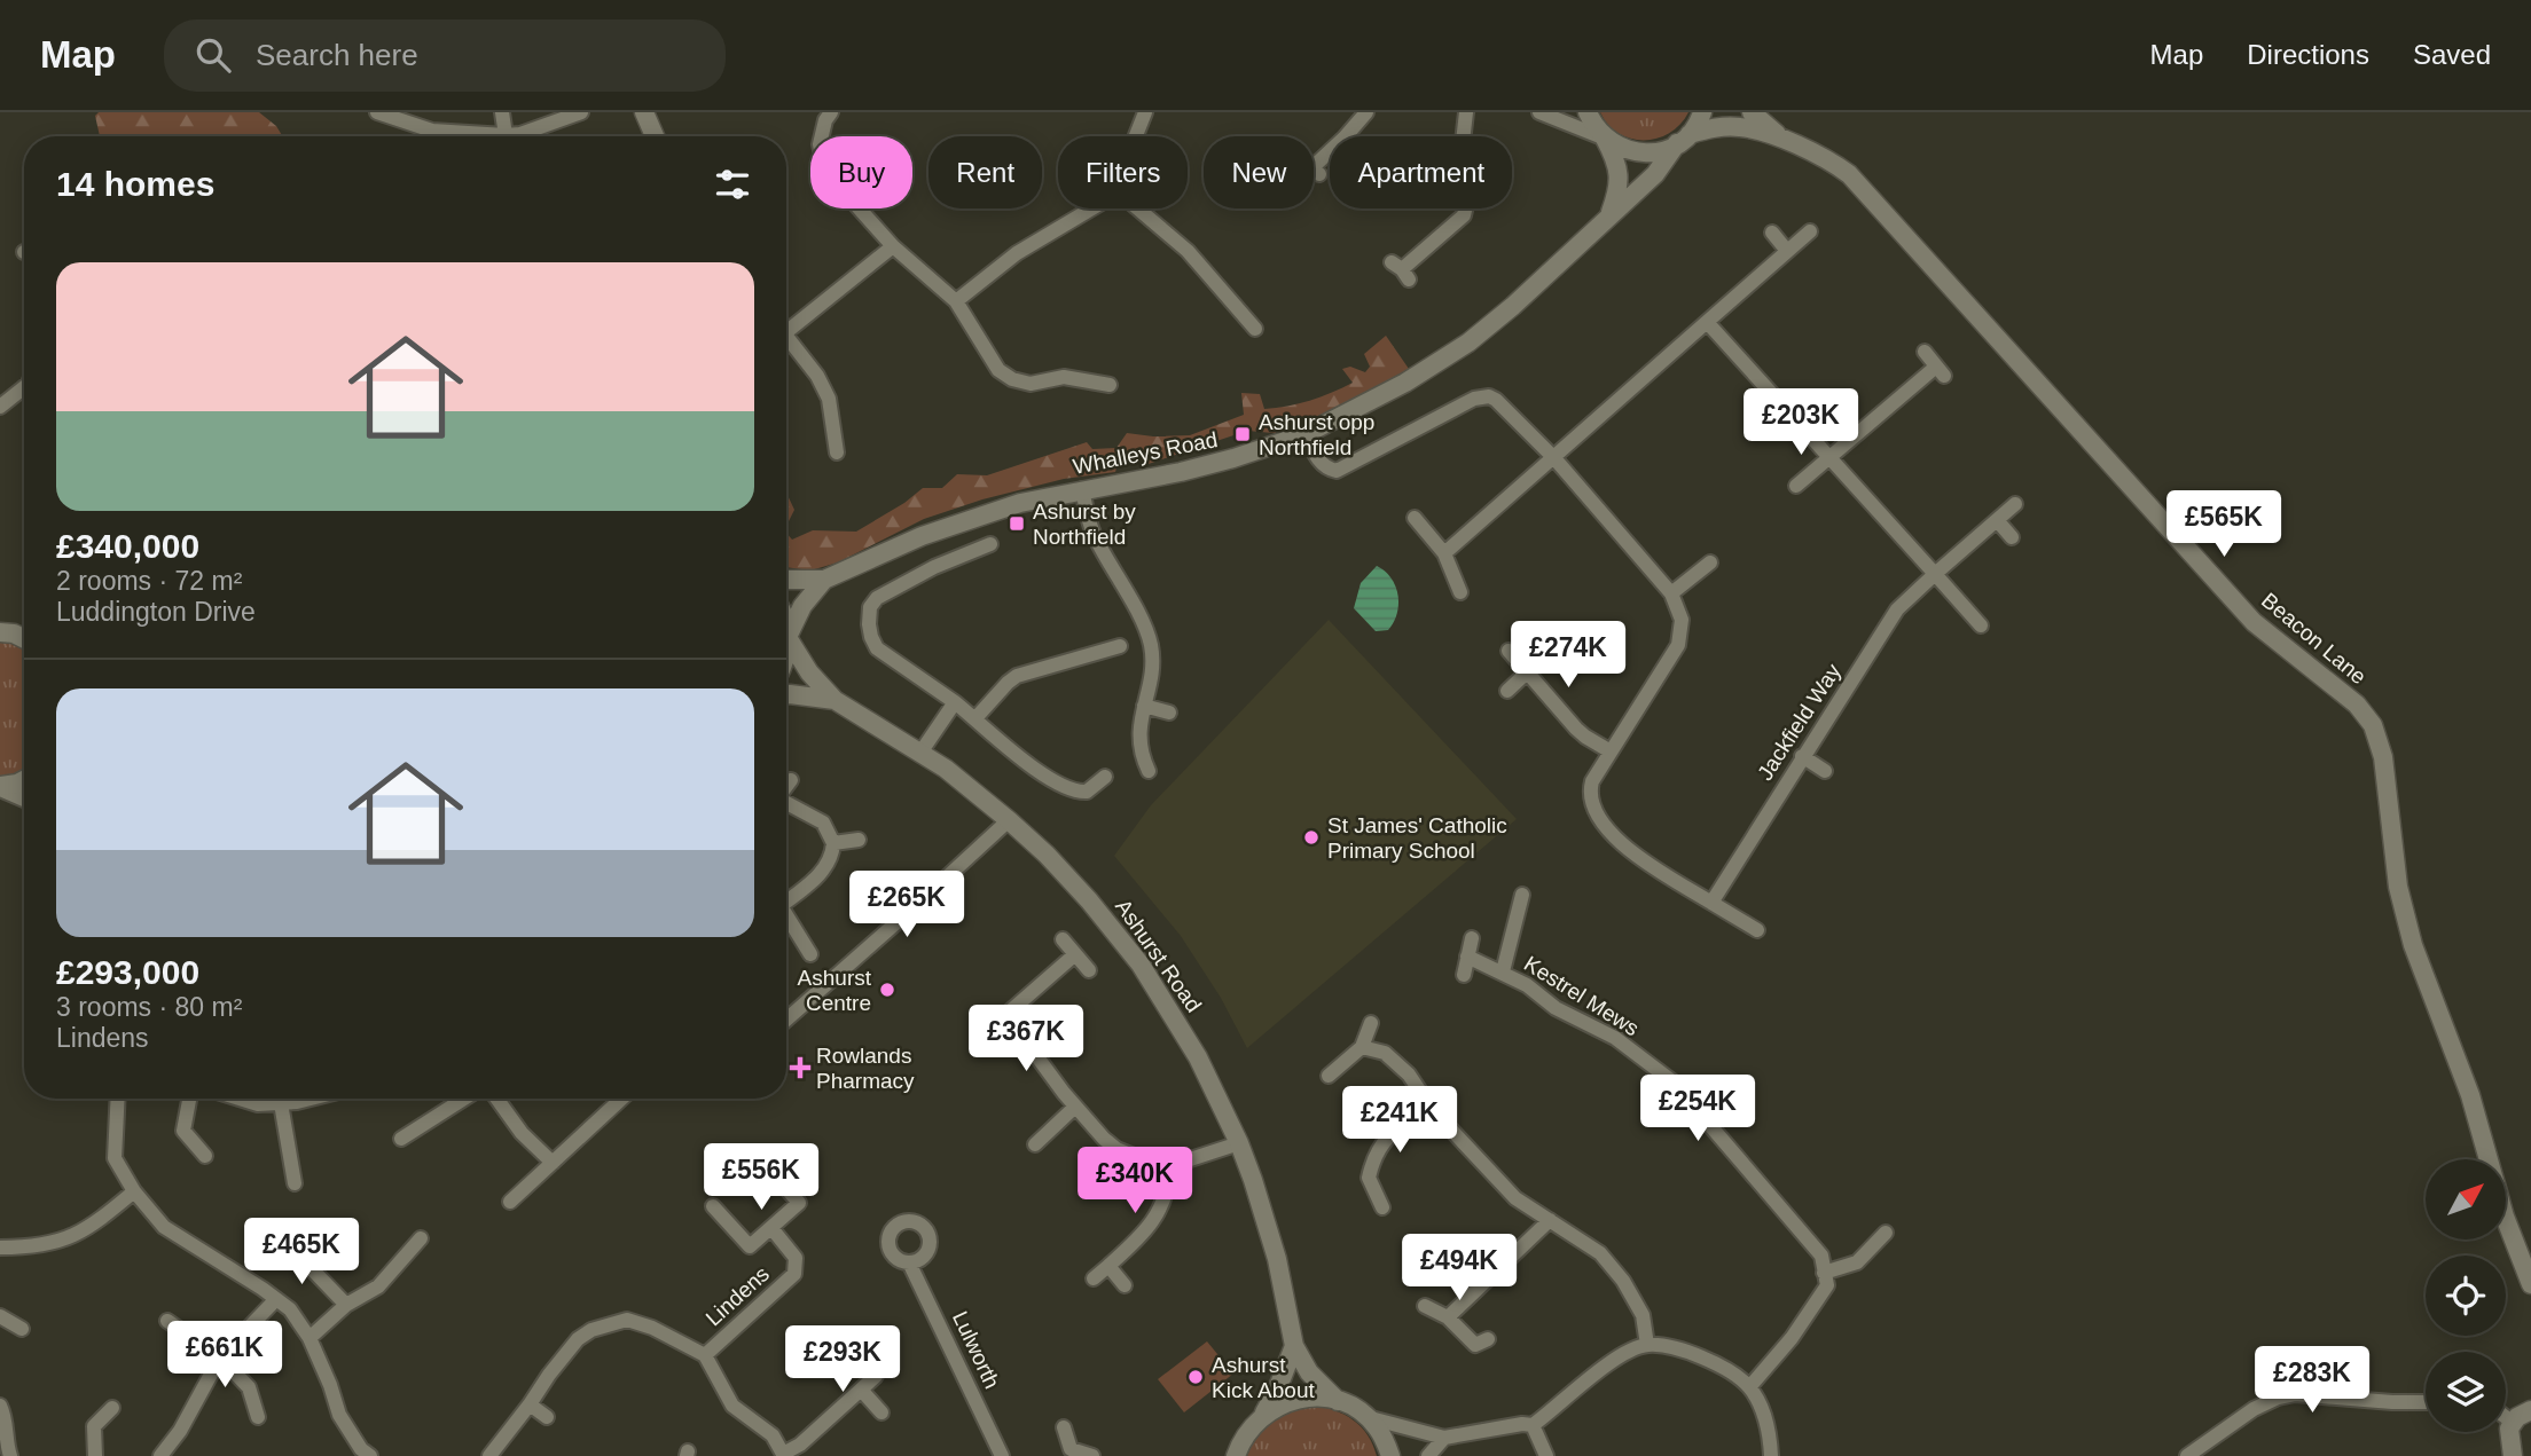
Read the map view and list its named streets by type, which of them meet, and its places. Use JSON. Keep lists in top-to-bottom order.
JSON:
{
  "streets": {
    "street": [
      "Whalleys Road",
      "Beacon Lane",
      "Jackfield Way",
      "Ashurst Road",
      "Kestrel Mews",
      "Lindens",
      "Lulworth"
    ]
  },
  "crossings": [
    ["Whalleys Road", "Beacon Lane"],
    ["Whalleys Road", "Ashurst Road"]
  ],
  "places": {
    "transit": ["Ashurst opp Northfield", "Ashurst by Northfield"],
    "other": ["St James' Catholic Primary School", "Ashurst Centre", "Ashurst Kick About"],
    "health": ["Rowlands Pharmacy"]
  },
  "north": "top right",
  "page": {
    "header": "Map",
    "search": "Search here",
    "nav": ["Map", "Directions", "Saved"],
    "chip": [
      "Buy",
      "Rent",
      "Filters",
      "New",
      "Apartment"
    ],
    "heading": "14 homes",
    "list": [
      {
        "name": "£340,000",
        "note": "2 rooms · 72 m² · Luddington Drive"
      },
      {
        "name": "£293,000",
        "note": "3 rooms · 80 m² · Lindens"
      }
    ],
    "price": [
      "£203K",
      "£565K",
      "£274K",
      "£265K",
      "£367K",
      "£254K",
      "£241K",
      "£556K",
      "£340K",
      "£465K",
      "£494K",
      "£661K",
      "£293K",
      "£283K"
    ]
  }
}
